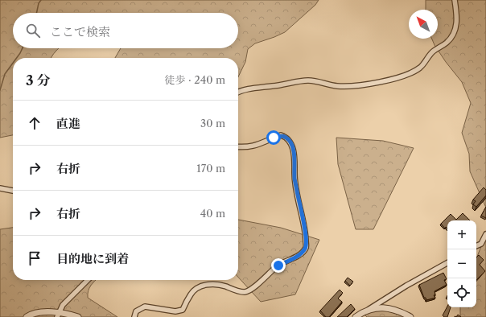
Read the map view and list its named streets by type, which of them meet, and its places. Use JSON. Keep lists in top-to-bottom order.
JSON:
{
  "north": "top left",
  "page": {
    "search": "ここで検索",
    "heading": ["3 分", "徒歩 · 240 m"],
    "list": [
      ["直進", "30 m"],
      ["右折", "170 m"],
      ["右折", "40 m"],
      "目的地に到着"
    ],
    "map_buttons": ["+", "−"]
  }
}
